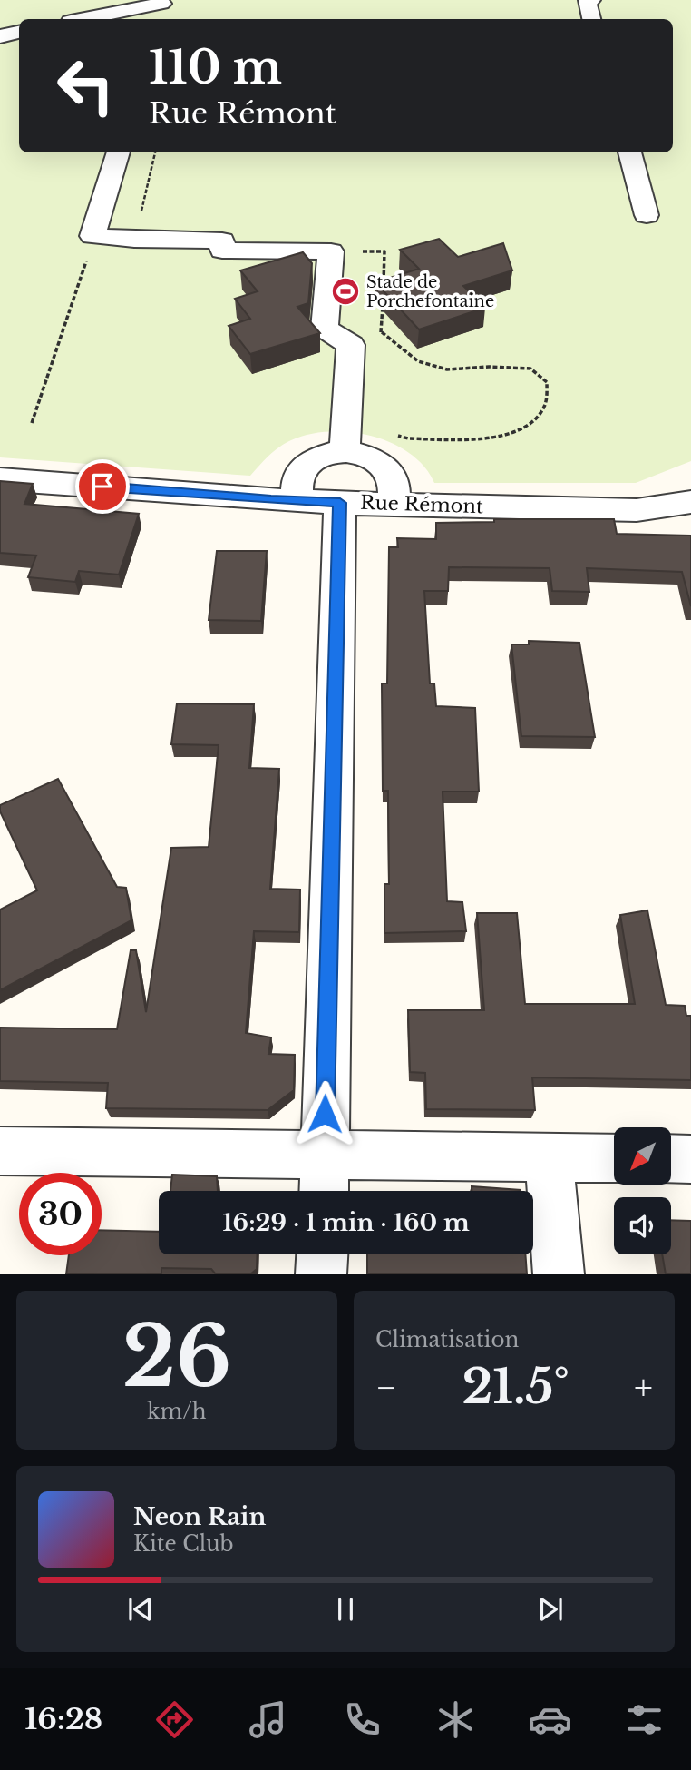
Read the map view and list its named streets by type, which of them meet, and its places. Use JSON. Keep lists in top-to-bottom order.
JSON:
{
  "streets": {
    "street": ["Rue Rémont"]
  },
  "places": {
    "sports": ["Stade de Porchefontaine"]
  },
  "north": "bottom left",
  "page": {
    "turn": ["110 m", "Rue Rémont"],
    "limit": "30",
    "trip": "16:29 · 1 min · 160 m",
    "tile": [
      ["26", "km/h"],
      "Climatisation"
    ],
    "heat": ["−", "21.5°", "+"],
    "song": ["Neon Rain", "Kite Club"],
    "tabs": "16:28"
  }
}
